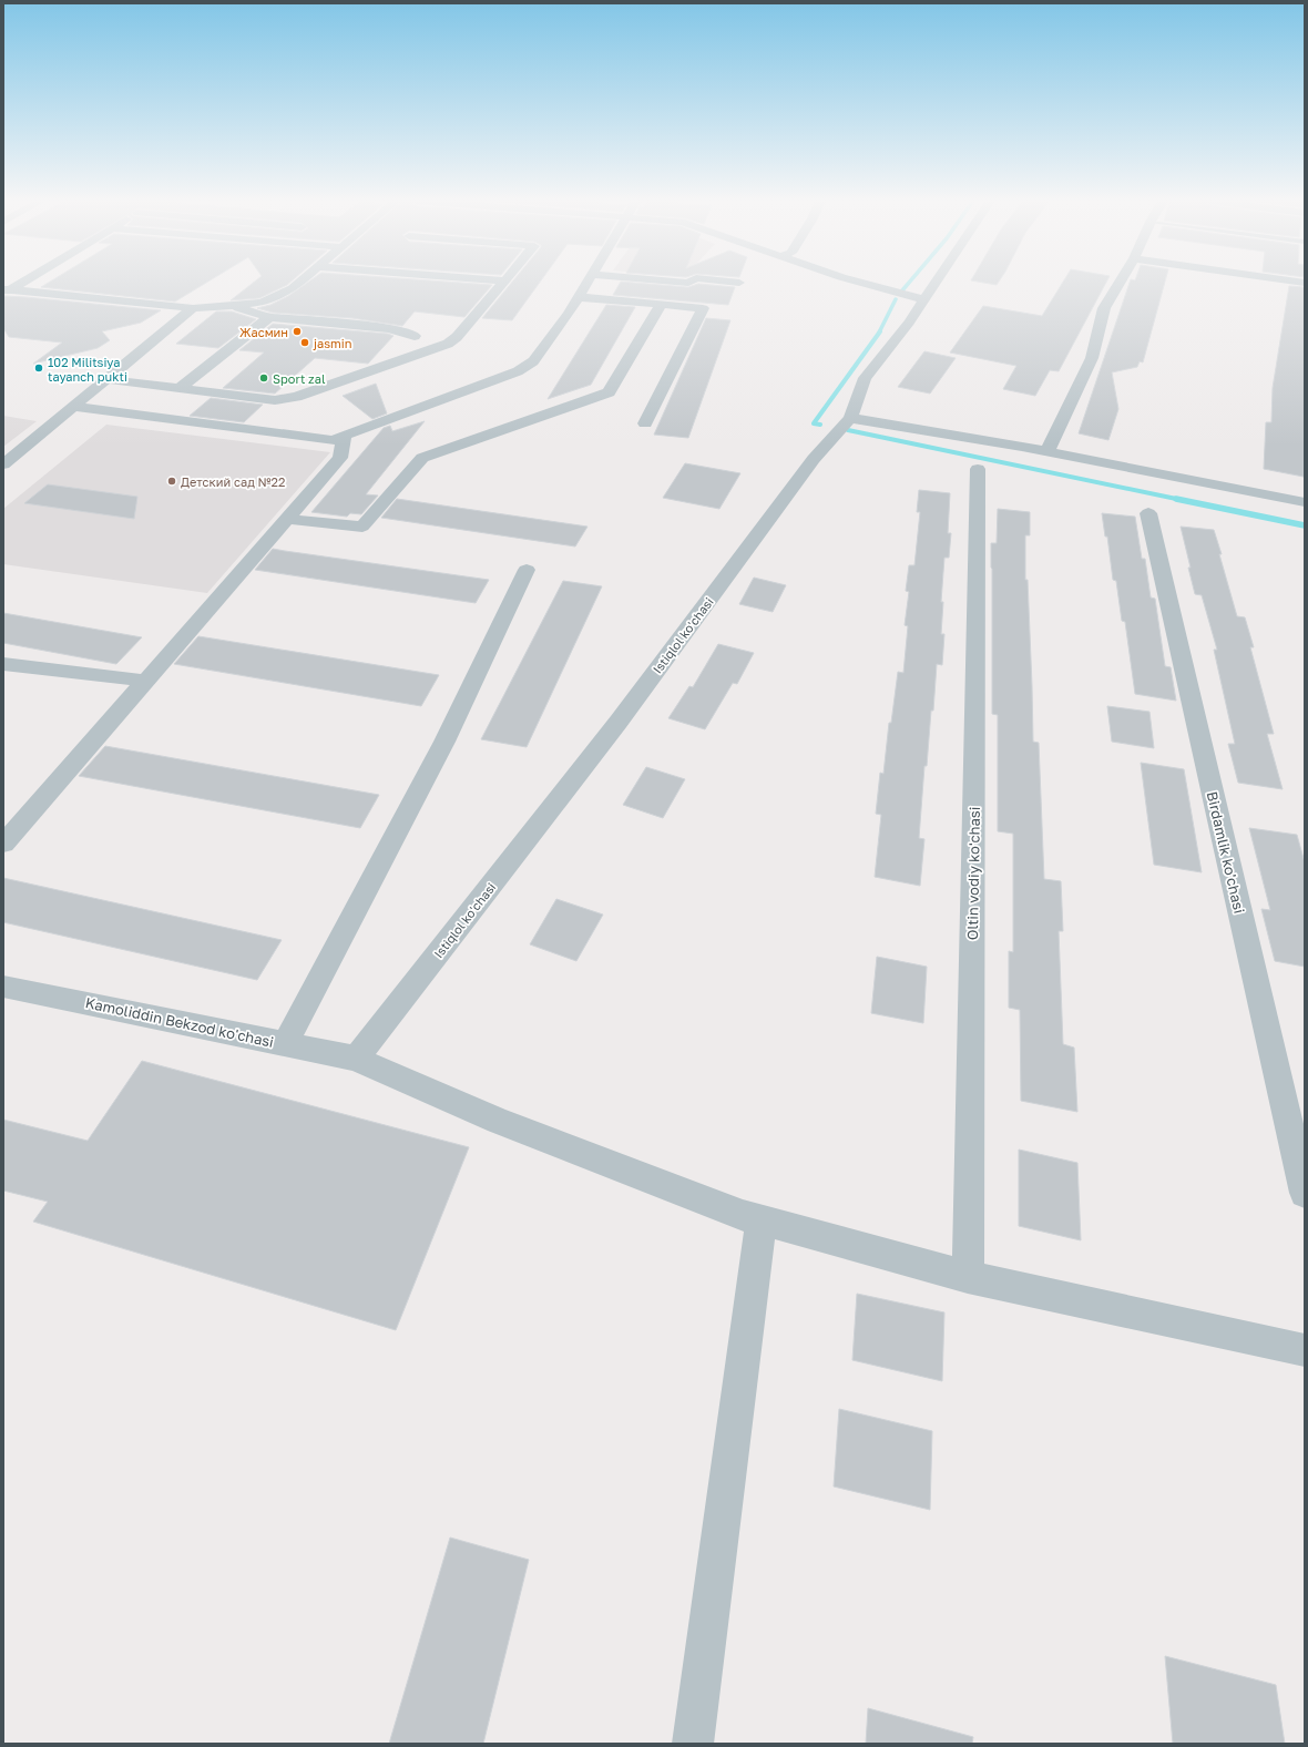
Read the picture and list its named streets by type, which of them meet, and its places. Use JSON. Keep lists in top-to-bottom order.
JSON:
{
  "streets": {
    "street": [
      "Istiqlol ko'chasi",
      "Birdamlik ko'chasi",
      "Oltin vodiy ko'chasi",
      "Kamoliddin Bekzod ko'chasi"
    ]
  },
  "crossings": [
    ["Istiqlol ko'chasi", "Kamoliddin Bekzod ko'chasi"],
    ["Oltin vodiy ko'chasi", "Kamoliddin Bekzod ko'chasi"]
  ],
  "places": [
    "Жасмин",
    "jasmin",
    "102 Militsiya tayanch pukti",
    "Sport zal",
    "Детский сад №22"
  ]
}
